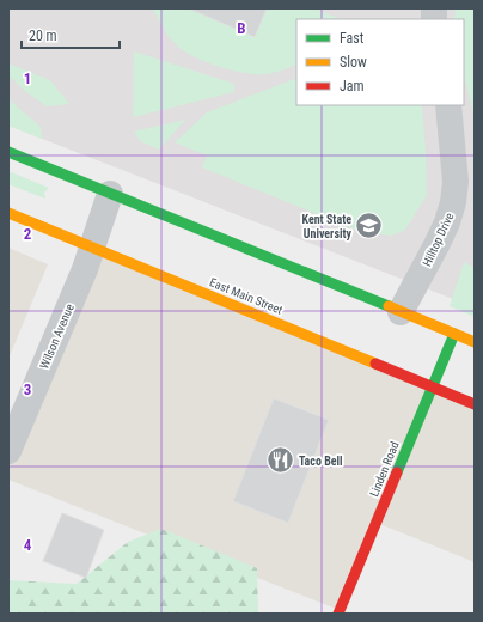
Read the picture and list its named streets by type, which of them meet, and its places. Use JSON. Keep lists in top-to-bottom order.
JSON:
{
  "streets": {
    "main road": ["East Main Street", "Linden Road"],
    "street": ["Hilltop Drive", "Wilson Avenue"]
  },
  "crossings": [
    ["East Main Street", "Wilson Avenue"],
    ["East Main Street", "Linden Road"]
  ],
  "places": {
    "school or university": ["Kent State University"],
    "restaurant": ["Taco Bell"]
  },
  "legend": ["Fast", "Slow", "Jam"],
  "scale_bar": "20 m",
  "grid": {
    "columns": ["B"],
    "rows": [
      "1",
      "2",
      "3",
      "4"
    ]
  }
}
